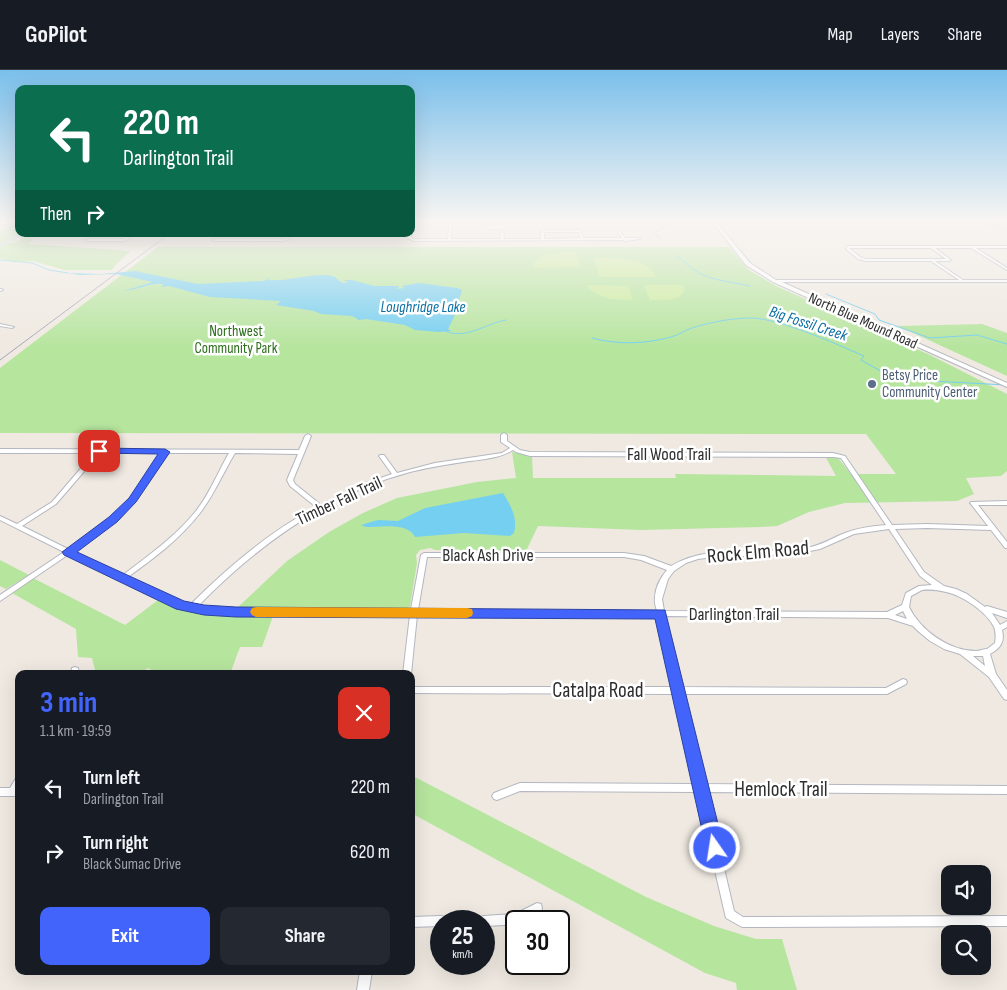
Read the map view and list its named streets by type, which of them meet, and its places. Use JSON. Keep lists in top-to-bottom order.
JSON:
{
  "streets": {
    "main road": ["North Blue Mound Road"],
    "street": [
      "Fall Wood Trail",
      "Timber Fall Trail",
      "Rock Elm Road",
      "Black Ash Drive",
      "Darlington Trail",
      "Catalpa Road",
      "Hemlock Trail"
    ]
  },
  "crossings": [
    ["Fall Wood Trail", "Timber Fall Trail"],
    ["Fall Wood Trail", "Rock Elm Road"],
    ["Timber Fall Trail", "Darlington Trail"],
    ["Rock Elm Road", "Black Ash Drive"],
    ["Black Ash Drive", "Darlington Trail"]
  ],
  "water": ["Loughridge Lake", "Big Fossil Creek"],
  "parks": ["Northwest Community Park"],
  "places": ["Betsy Price Community Center"],
  "page": {
    "header": "GoPilot",
    "nav": ["Map", "Layers", "Share"],
    "turn": ["220 m", "Darlington Trail"],
    "then": "Then",
    "heading": ["3 min", "1.1 km · 19:59"],
    "list": [
      {
        "name": "Turn left",
        "note": "Darlington Trail",
        "value": "220 m"
      },
      {
        "name": "Turn right",
        "note": "Black Sumac Drive",
        "value": "620 m"
      }
    ],
    "buttons": ["Exit", "Share"],
    "speed": "25 km/h",
    "limit": "30"
  }
}
